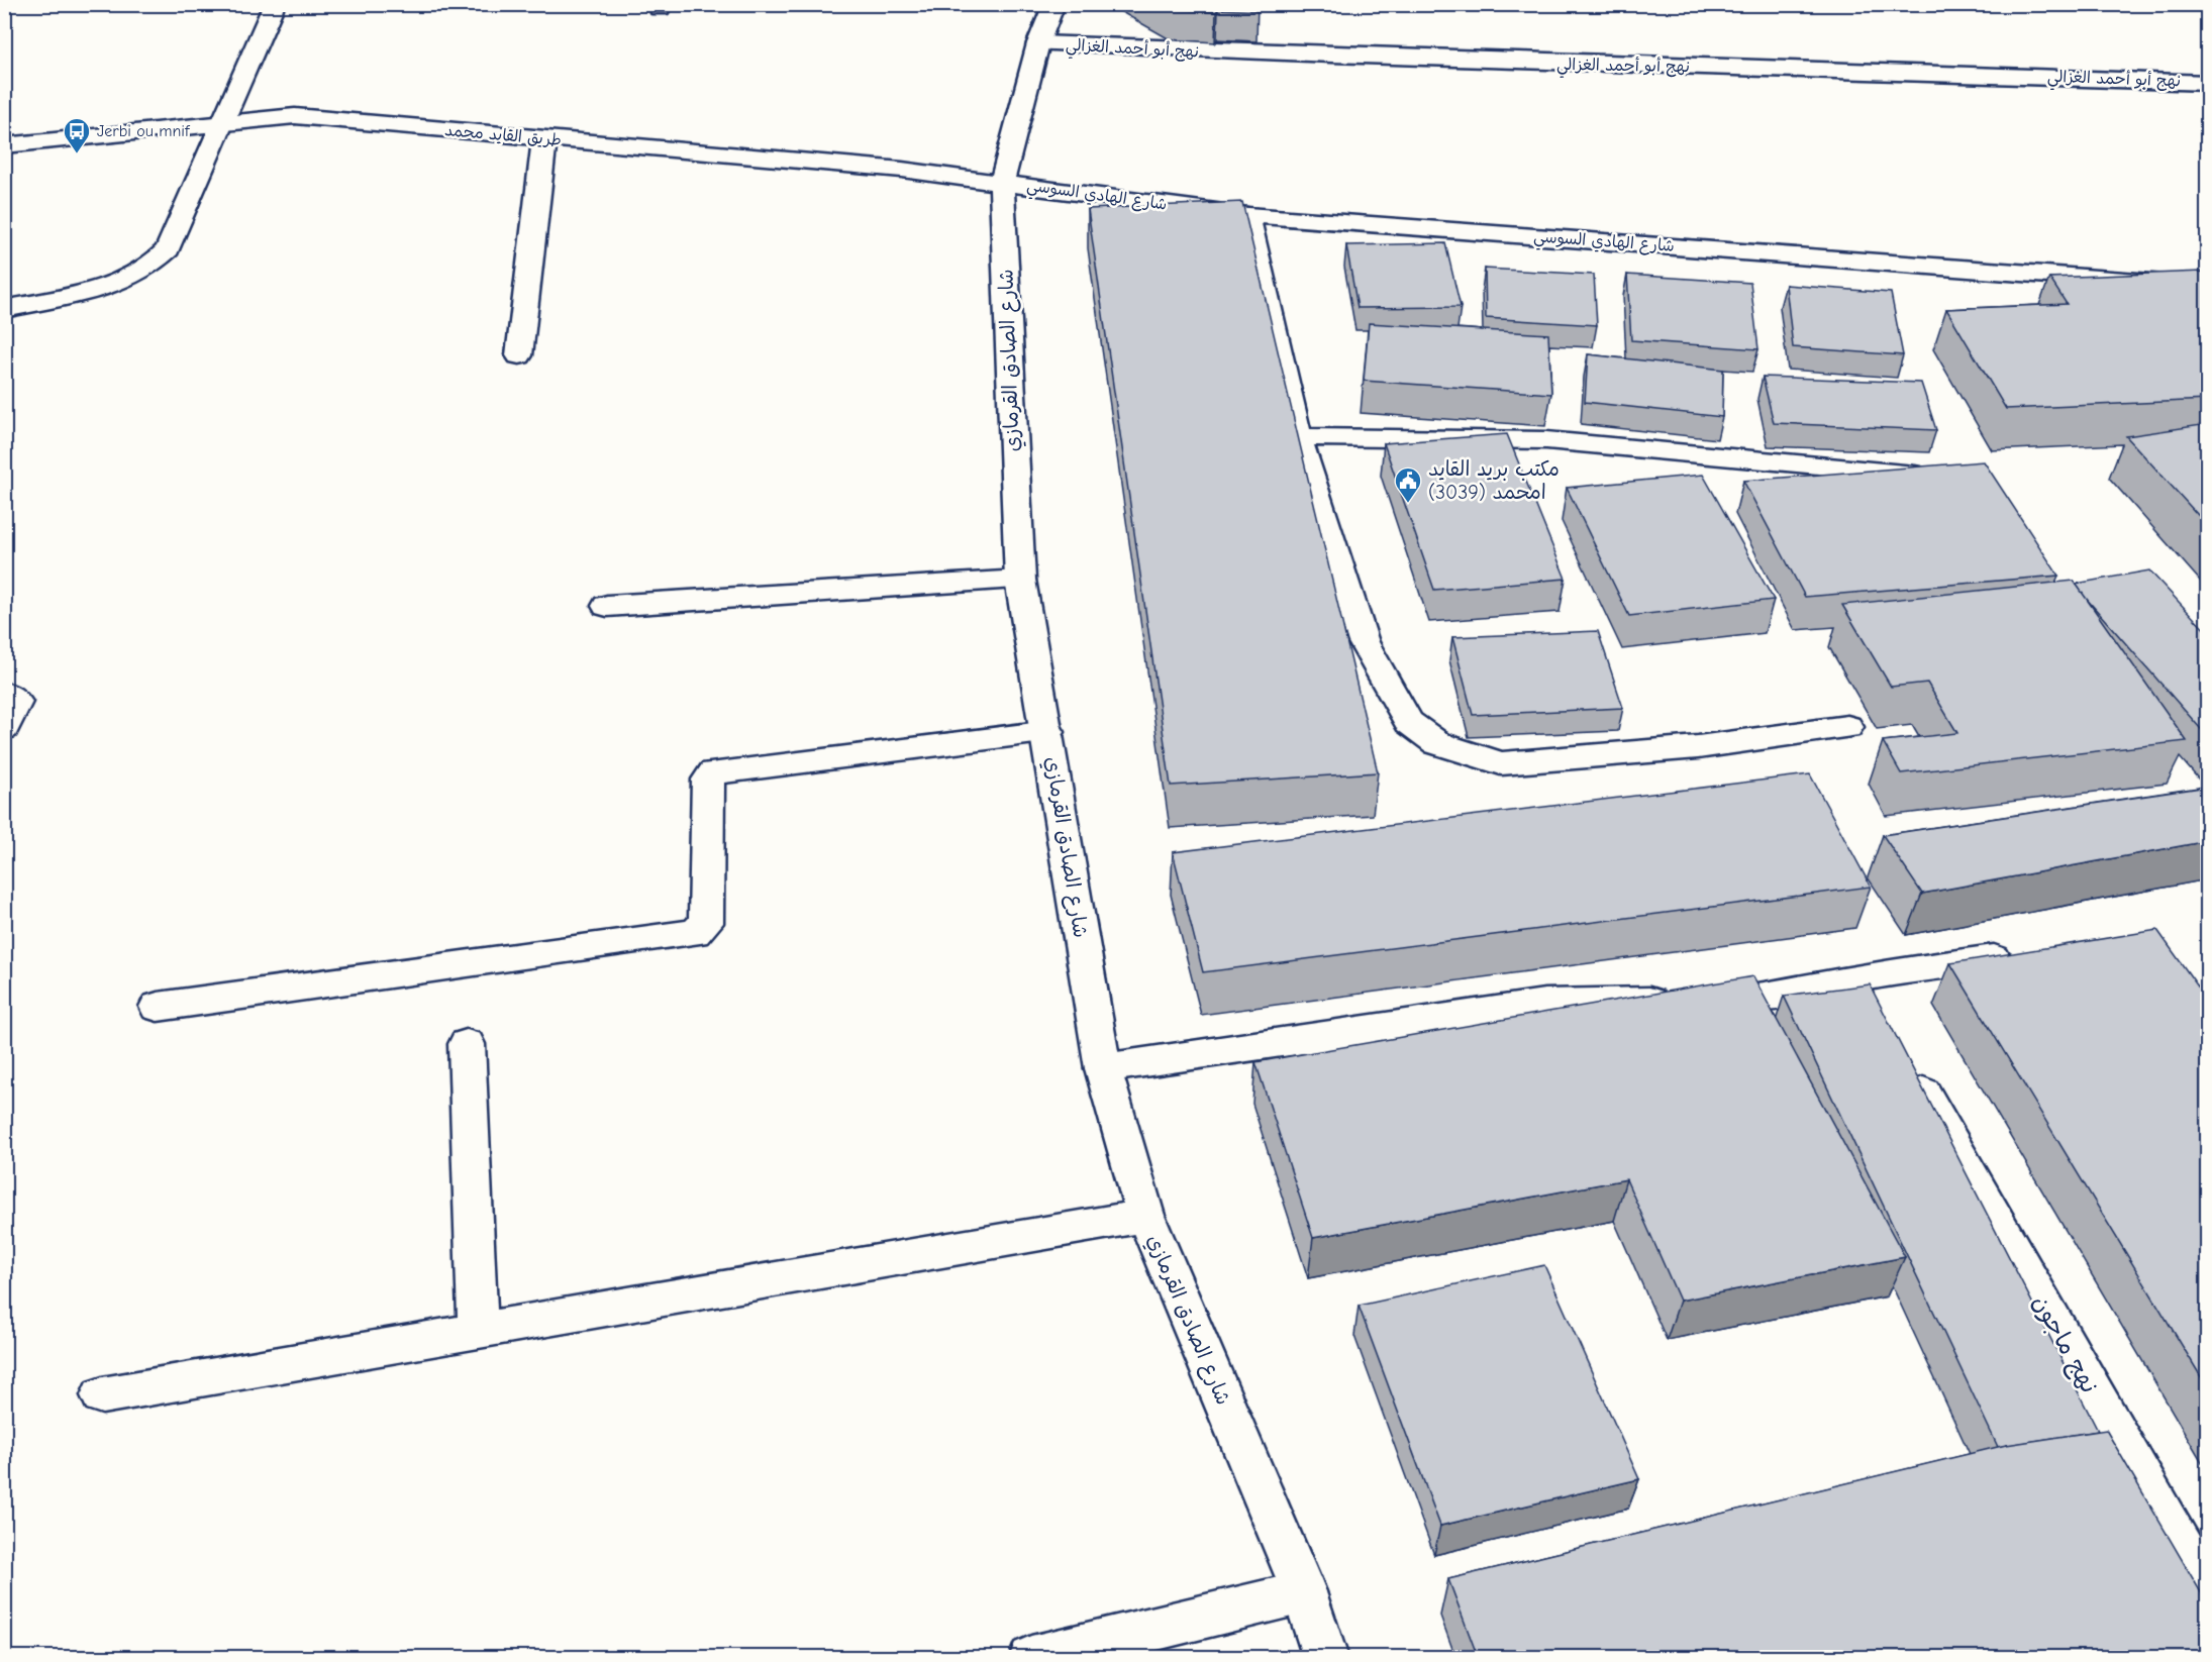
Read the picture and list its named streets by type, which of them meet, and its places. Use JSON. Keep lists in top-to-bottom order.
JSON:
{
  "streets": {
    "street": [
      "نهج أبو أحمد الغزالي",
      "طريق القايد محمد",
      "شارع الهادي السوسي",
      "شارع الصادق القرمازي",
      "نهج ماجون"
    ]
  },
  "crossings": [
    ["نهج أبو أحمد الغزالي", "شارع الصادق القرمازي"],
    ["طريق القايد محمد", "شارع الهادي السوسي"],
    ["طريق القايد محمد", "شارع الصادق القرمازي"],
    ["شارع الهادي السوسي", "شارع الصادق القرمازي"]
  ],
  "places": {
    "bus stop": ["Jerbi ou mnif"],
    "public building": ["مكتب بريد القايد امحمد (3039)"]
  }
}
